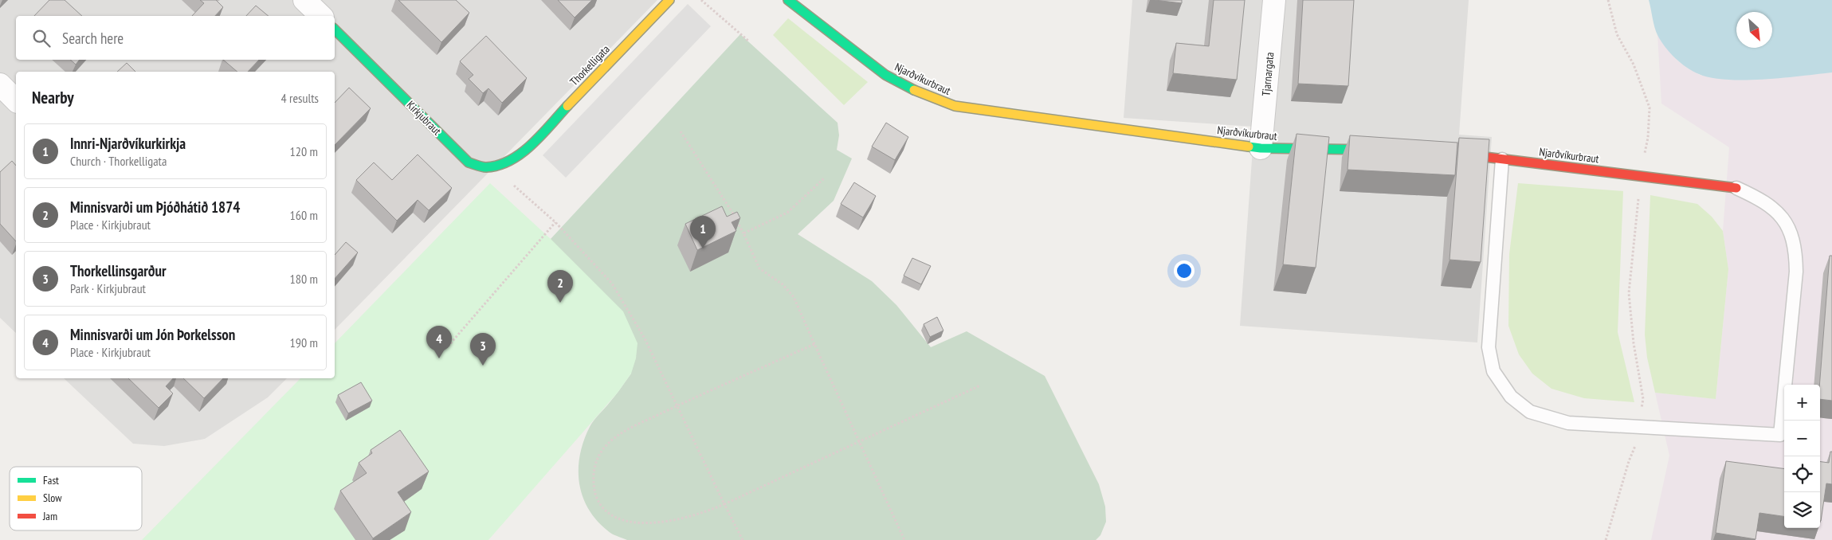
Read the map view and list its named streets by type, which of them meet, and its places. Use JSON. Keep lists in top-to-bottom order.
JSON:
{
  "streets": {
    "street": [
      "Thorkelligata",
      "Tjarnargata",
      "Njarðvíkurbraut",
      "Kirkjubraut"
    ]
  },
  "crossings": [
    ["Thorkelligata", "Kirkjubraut"],
    ["Tjarnargata", "Njarðvíkurbraut"]
  ],
  "legend": ["Fast", "Slow", "Jam"],
  "north": "bottom right",
  "page": {
    "search": "Search here",
    "heading": ["Nearby", "4 results"],
    "list": [
      {
        "mark": "1",
        "name": "Innri-Njarðvíkurkirkja",
        "note": "Church · Thorkelligata",
        "value": "120 m"
      },
      {
        "mark": "2",
        "name": "Minnisvarði um Þjóðhátið 1874",
        "note": "Place · Kirkjubraut",
        "value": "160 m"
      },
      {
        "mark": "3",
        "name": "Thorkellinsgarður",
        "note": "Park · Kirkjubraut",
        "value": "180 m"
      },
      {
        "mark": "4",
        "name": "Minnisvarði um Jón Þorkelsson",
        "note": "Place · Kirkjubraut",
        "value": "190 m"
      }
    ],
    "pins": [
      "1",
      "2",
      "4",
      "3"
    ],
    "map_buttons": ["+", "−"]
  }
}
